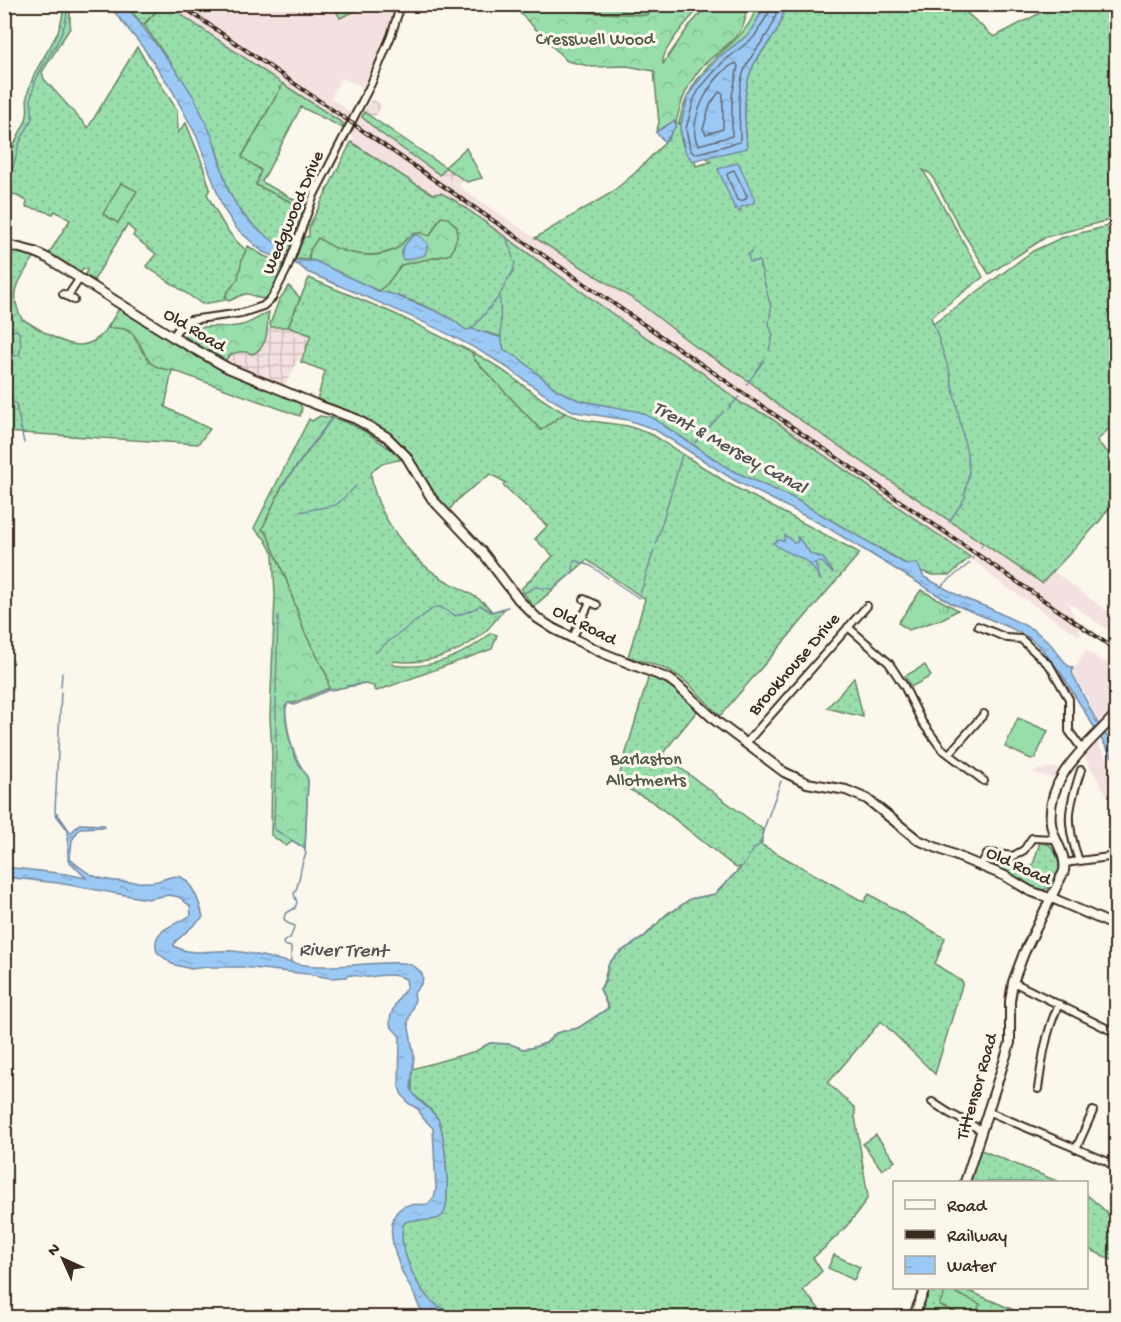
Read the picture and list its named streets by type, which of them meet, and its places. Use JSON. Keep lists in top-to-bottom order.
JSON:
{
  "streets": {
    "street": [
      "Wedgwood Drive",
      "Old Road",
      "Brookhouse Drive",
      "Tittensor Road"
    ]
  },
  "crossings": [
    ["Wedgwood Drive", "Old Road"],
    ["Old Road", "Brookhouse Drive"],
    ["Old Road", "Tittensor Road"]
  ],
  "water": ["Trent & Mersey Canal", "River Trent"],
  "parks": ["Cresswell Wood", "Barlaston Allotments"],
  "legend": ["Road", "Railway", "Water"],
  "north": "top left"
}
